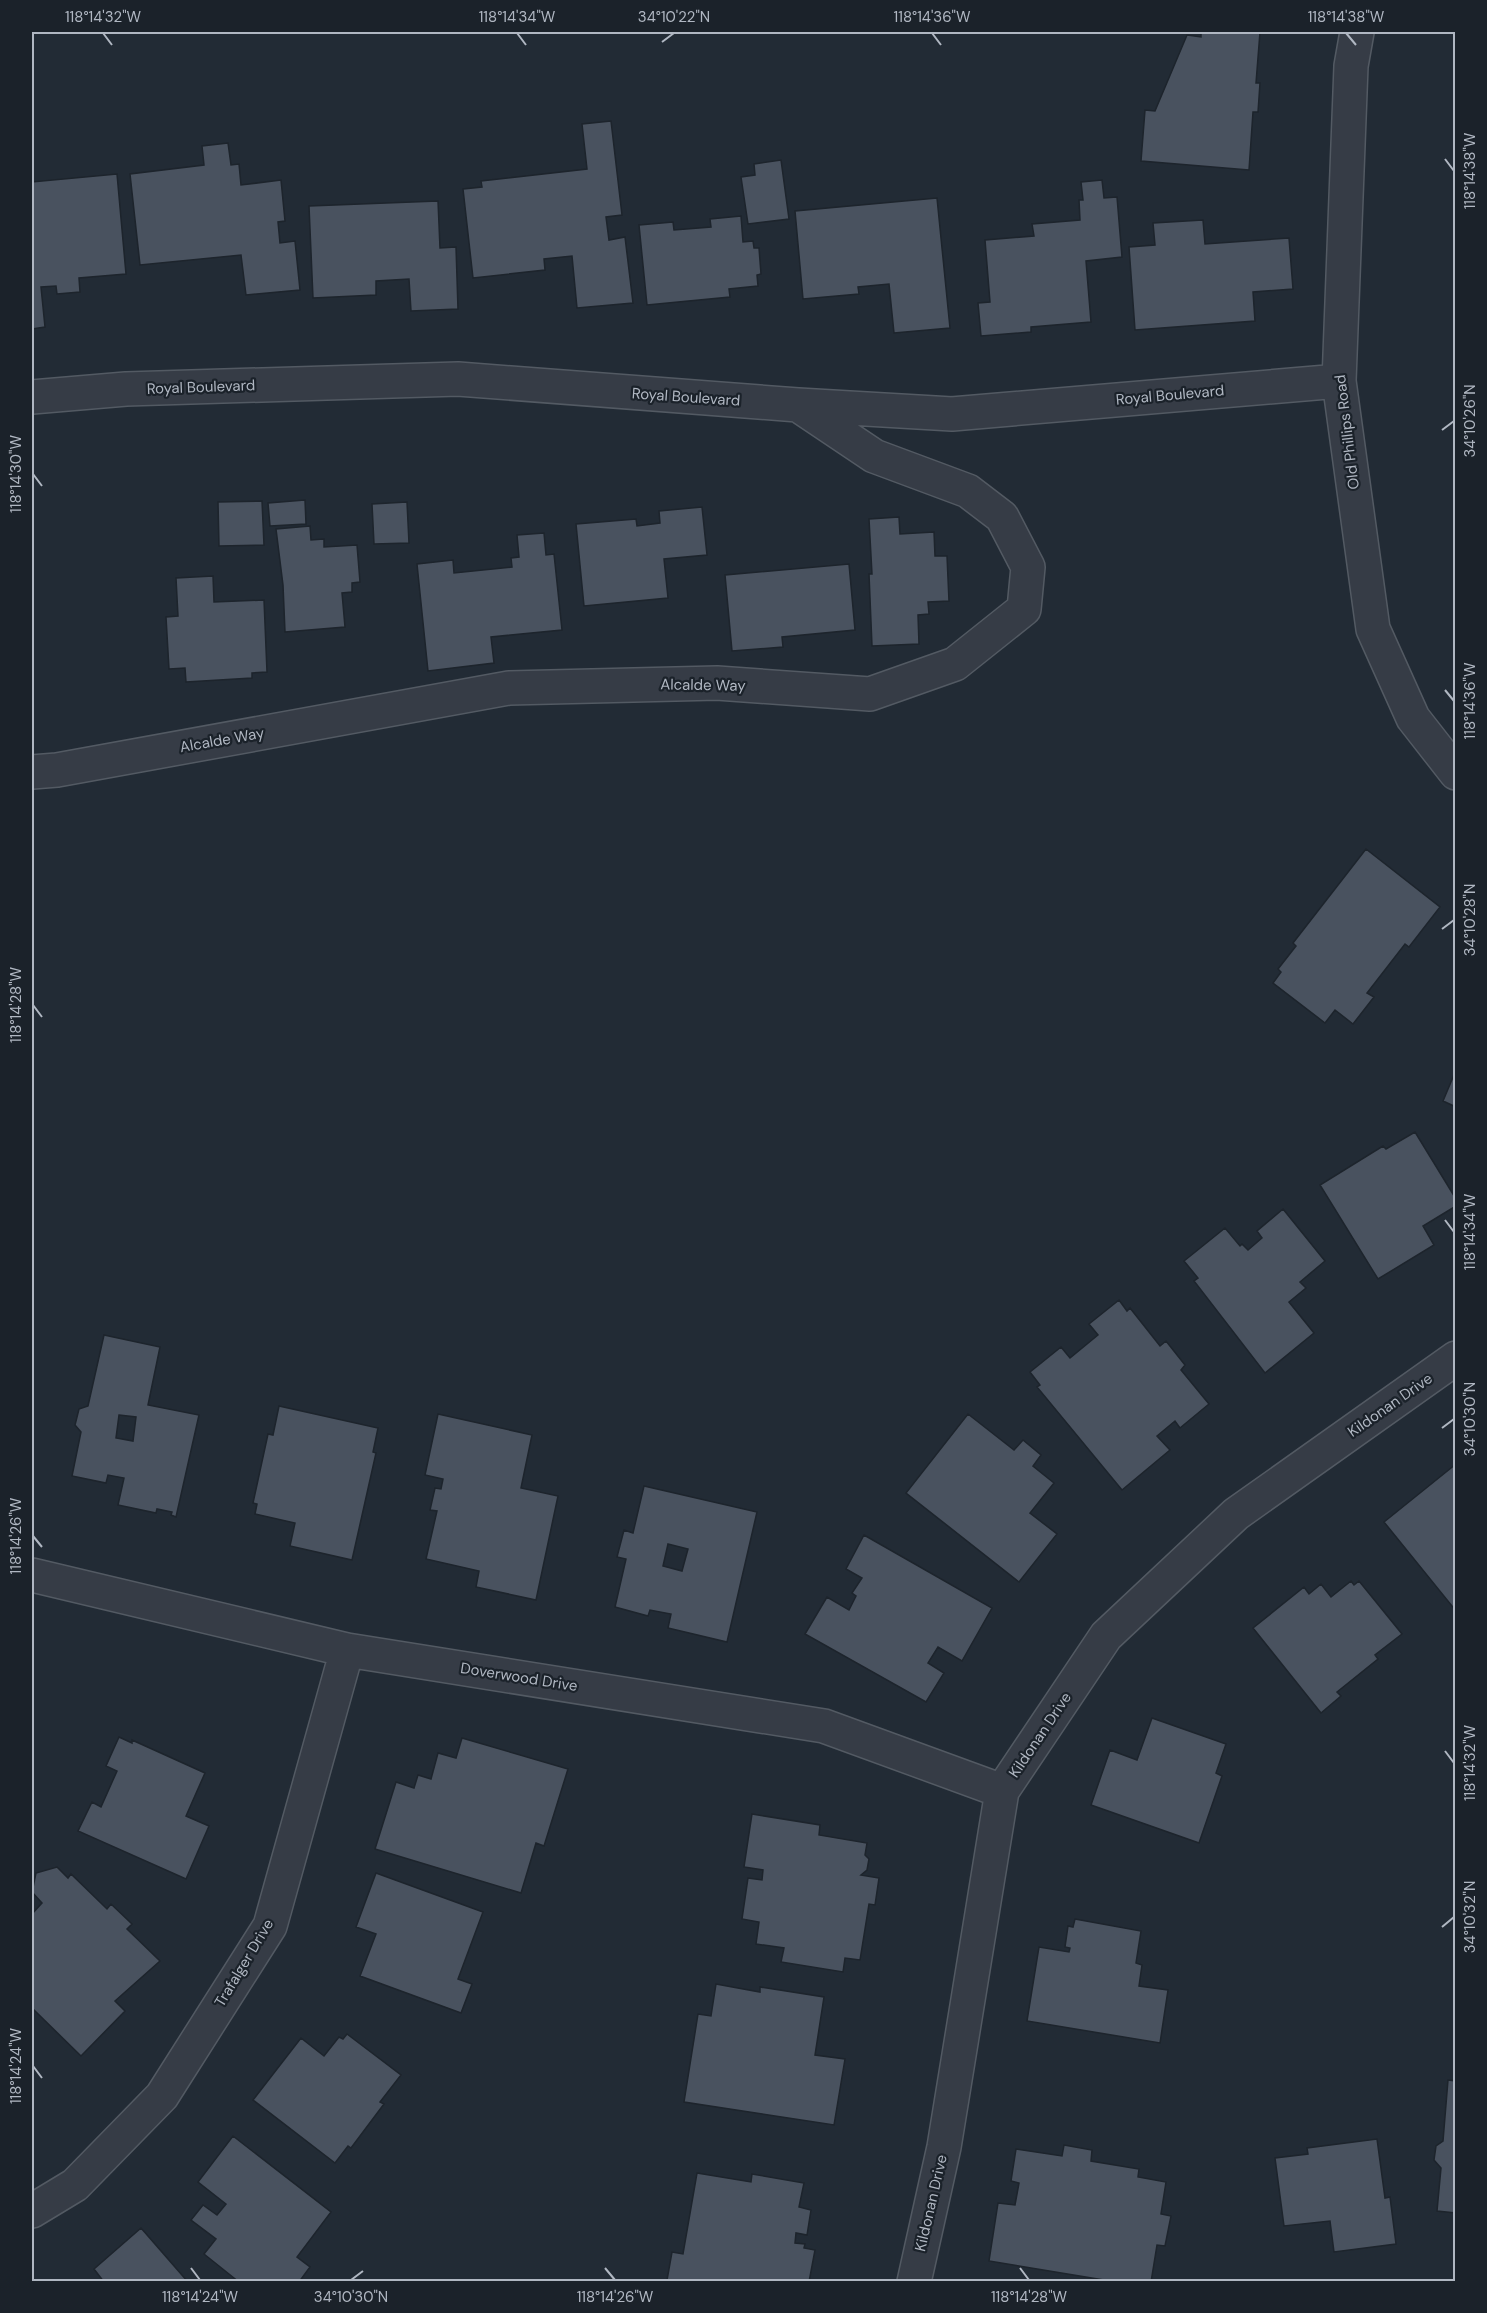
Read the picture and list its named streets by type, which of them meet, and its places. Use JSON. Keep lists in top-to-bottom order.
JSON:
{
  "streets": {
    "street": [
      "Royal Boulevard",
      "Old Phillips Road",
      "Alcalde Way",
      "Kildonan Drive",
      "Doverwood Drive",
      "Trafalger Drive"
    ]
  },
  "crossings": [
    ["Royal Boulevard", "Old Phillips Road"],
    ["Royal Boulevard", "Alcalde Way"],
    ["Kildonan Drive", "Doverwood Drive"],
    ["Doverwood Drive", "Trafalger Drive"]
  ],
  "coordinates": [
    "118°14'32\"W",
    "118°14'34\"W",
    "34°10'22\"N",
    "118°14'36\"W",
    "118°14'38\"W",
    "34°10'26\"N",
    "118°14'30\"W",
    "34°10'28\"N",
    "118°14'28\"W",
    "34°10'30\"N",
    "118°14'26\"W",
    "34°10'32\"N",
    "118°14'24\"W"
  ]
}
